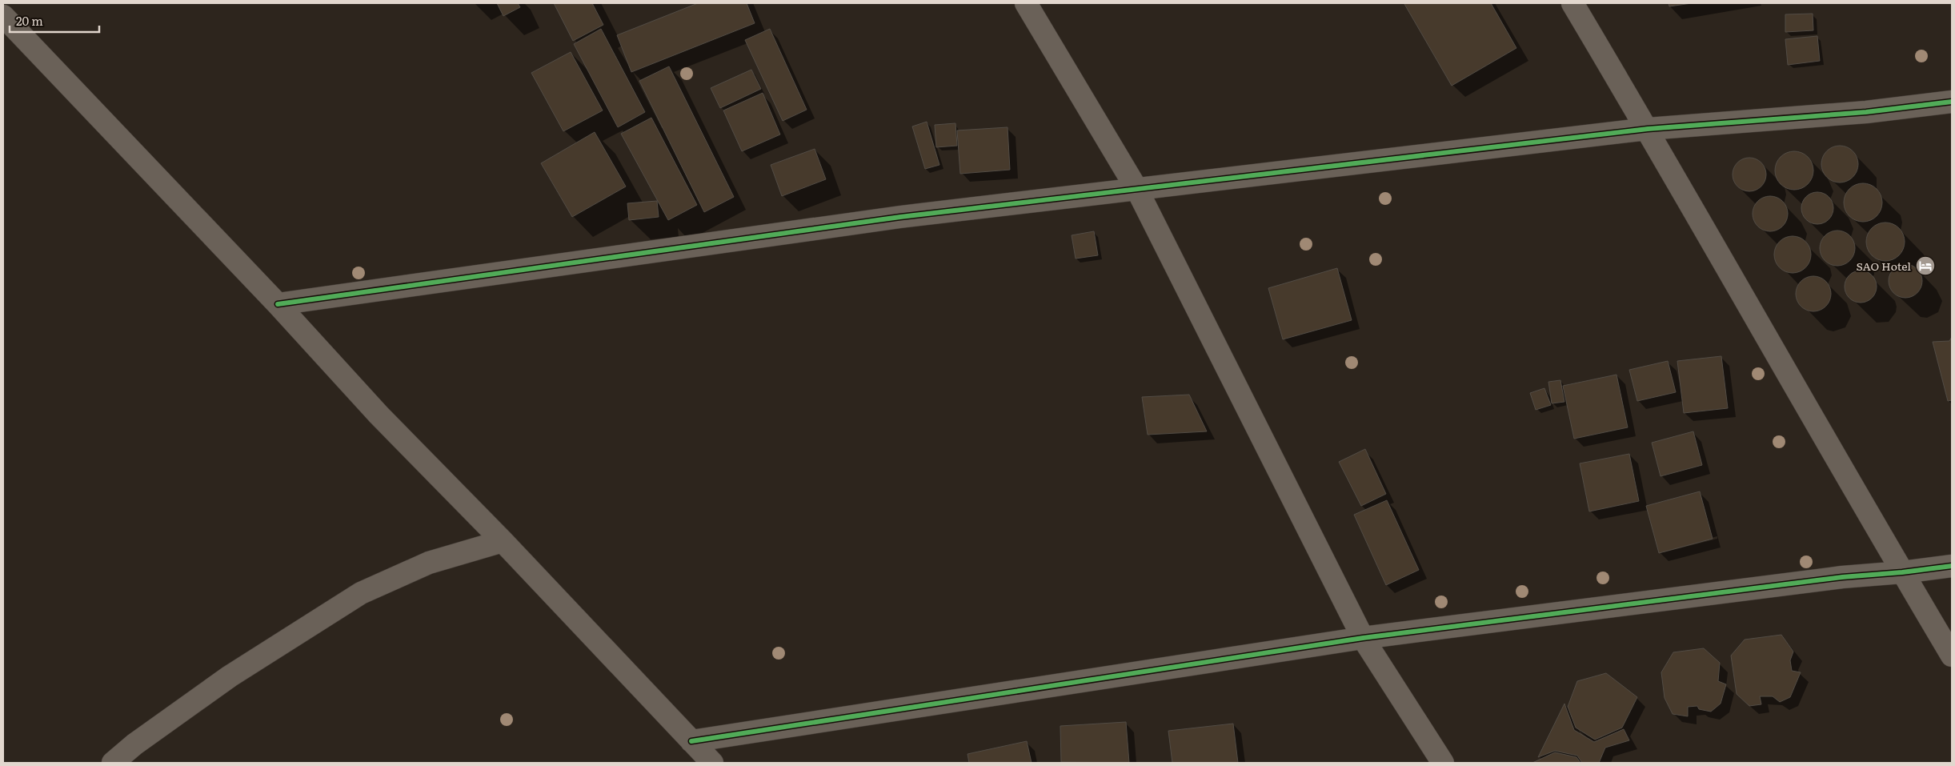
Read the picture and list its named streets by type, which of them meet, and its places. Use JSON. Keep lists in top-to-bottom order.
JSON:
{
  "places": {
    "hotel": ["SAO Hotel"]
  },
  "scale_bar": "20 m"
}
